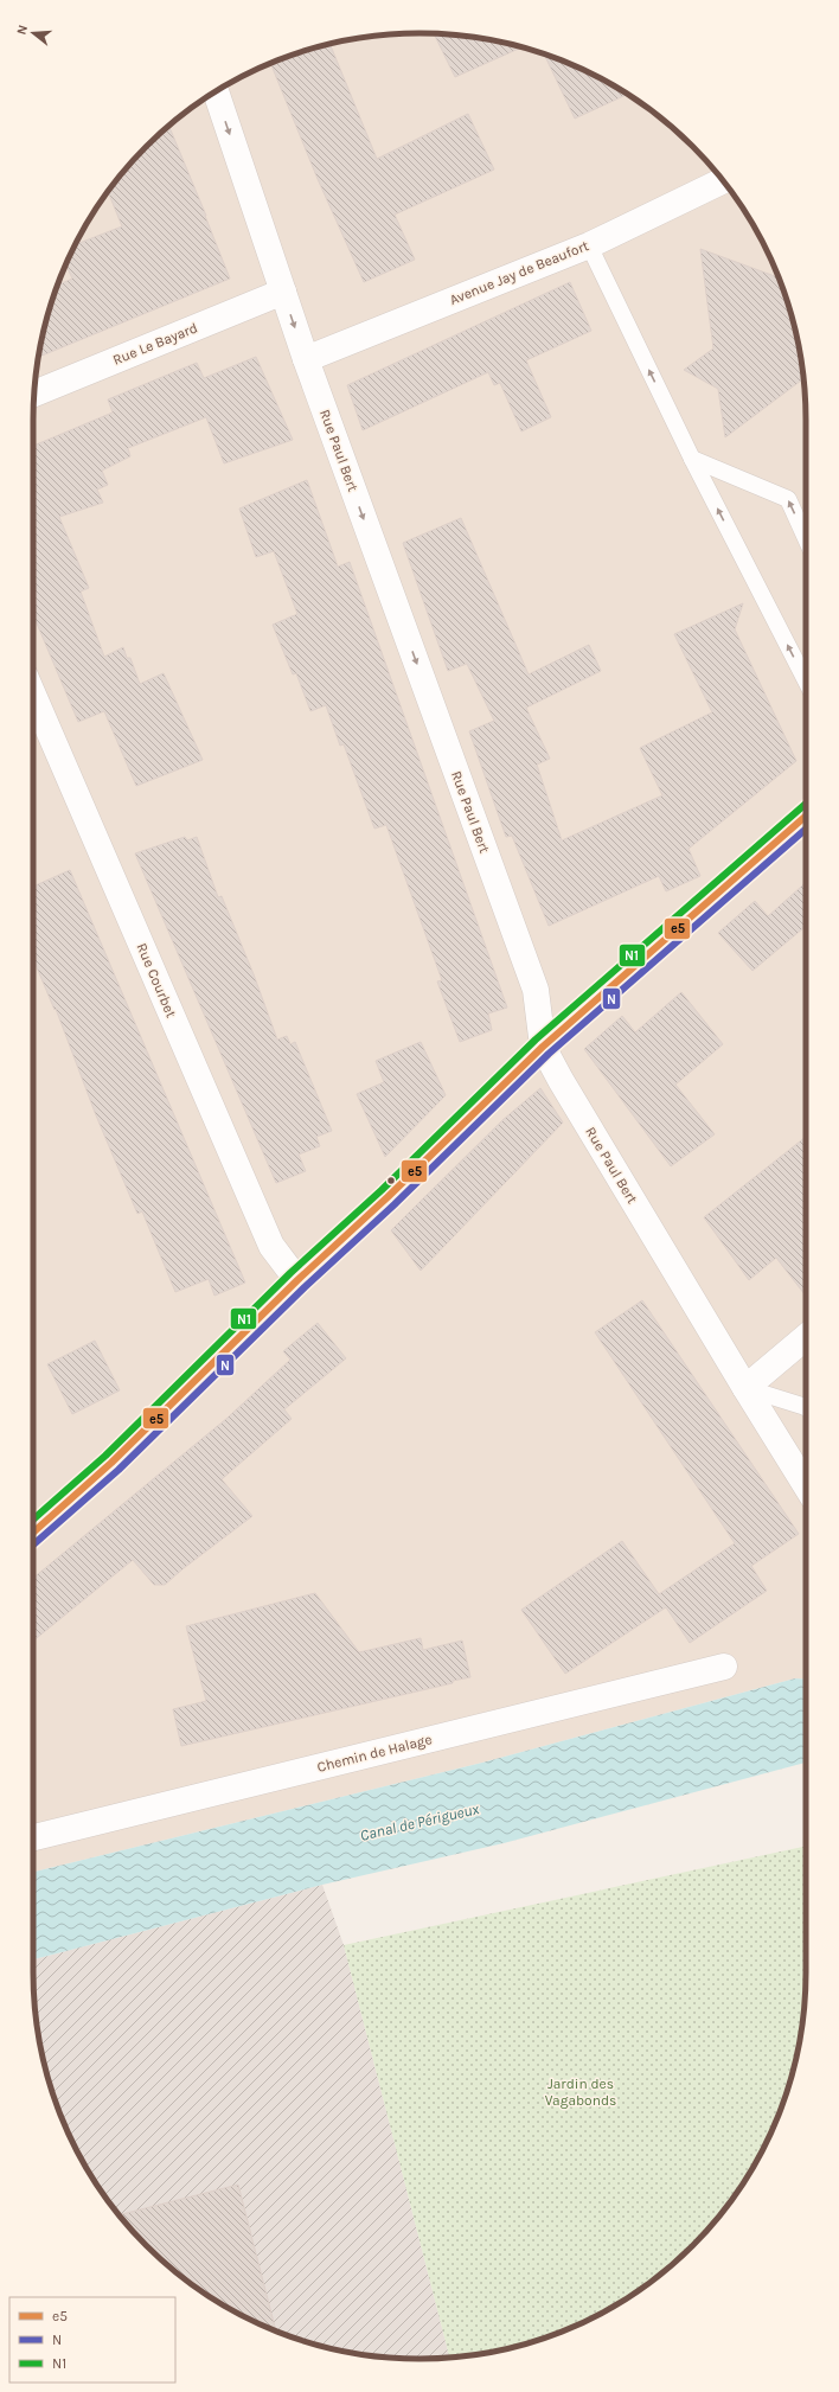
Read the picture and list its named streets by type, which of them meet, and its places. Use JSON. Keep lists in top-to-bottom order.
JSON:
{
  "streets": {
    "street": [
      "Avenue Jay de Beaufort",
      "Rue Le Bayard",
      "Rue Paul Bert",
      "Rue Courbet",
      "Chemin de Halage"
    ]
  },
  "crossings": [
    ["Avenue Jay de Beaufort", "Rue Paul Bert"],
    ["Rue Le Bayard", "Rue Paul Bert"]
  ],
  "one_way": ["Rue Paul Bert"],
  "water": ["Canal de Périgueux"],
  "parks": ["Jardin des Vagabonds"],
  "lines": ["transit line N1", "transit line e5", "transit line N"],
  "legend": ["e5", "N", "N1"],
  "north": "left"
}
